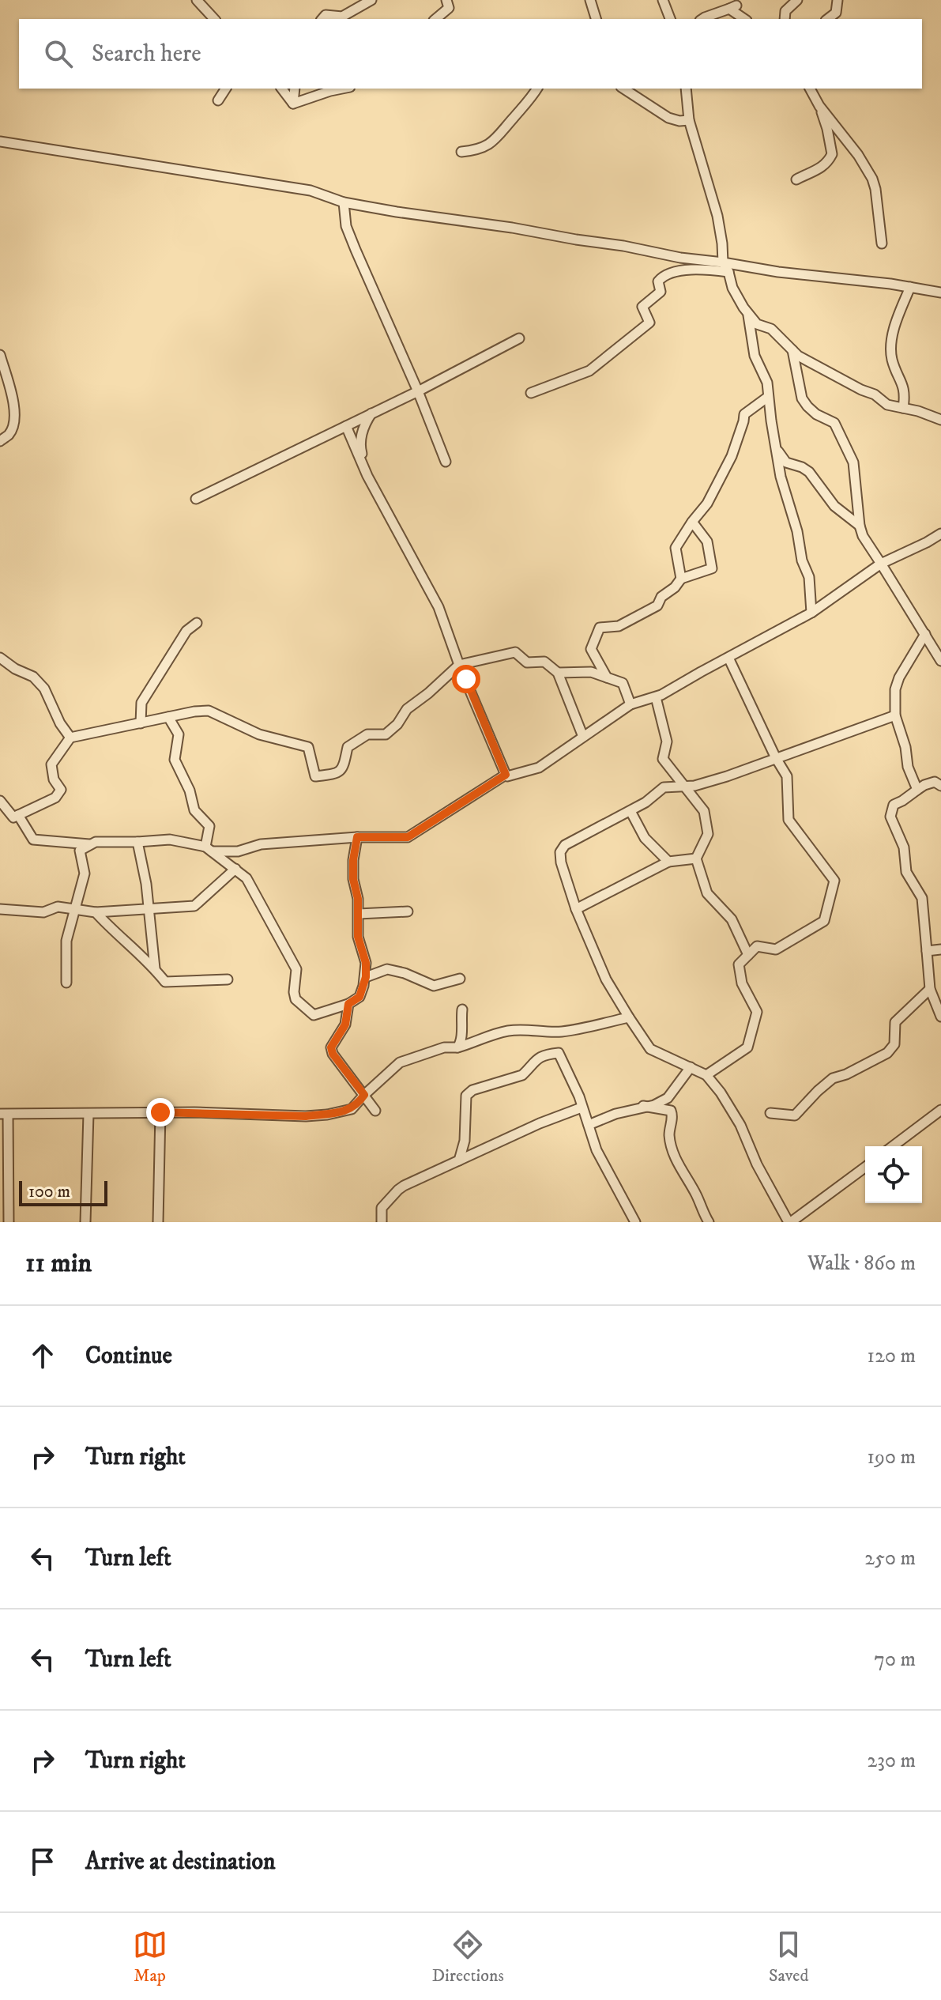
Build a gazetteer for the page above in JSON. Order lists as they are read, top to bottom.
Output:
{
  "scale_bar": "100 m",
  "page": {
    "search": "Search here",
    "scale": "100 m",
    "heading": ["11 min", "Walk · 860 m"],
    "list": [
      ["Continue", "120 m"],
      ["Turn right", "190 m"],
      ["Turn left", "250 m"],
      ["Turn left", "70 m"],
      ["Turn right", "230 m"],
      "Arrive at destination"
    ],
    "nav": ["Map", "Directions", "Saved"]
  }
}
